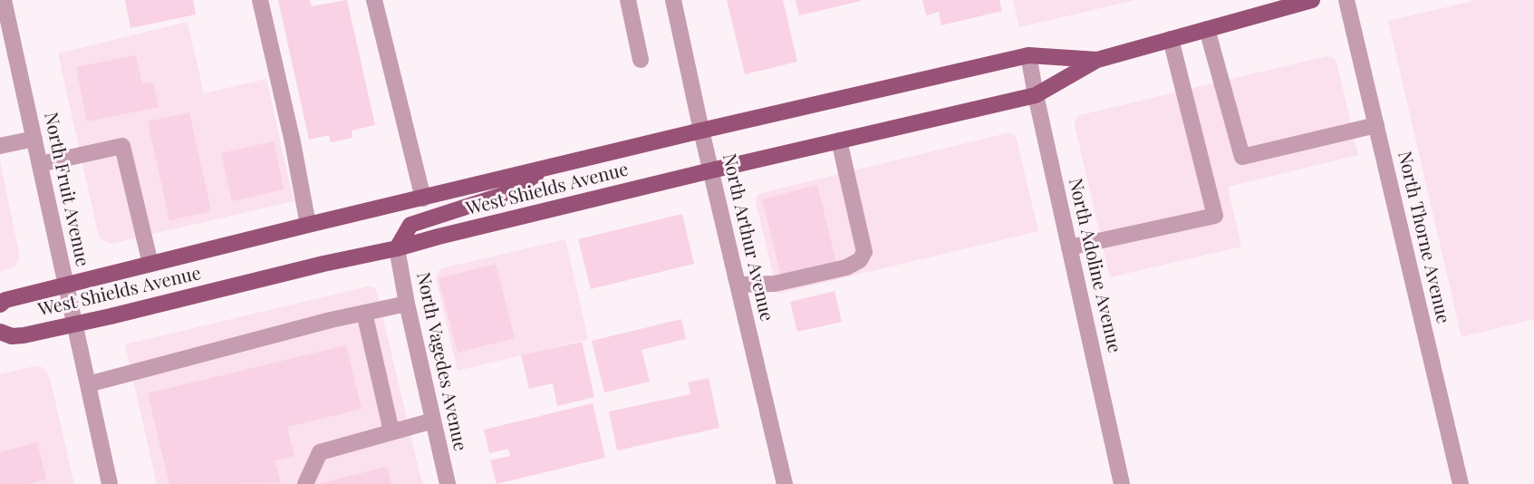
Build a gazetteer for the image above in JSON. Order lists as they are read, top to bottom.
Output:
{
  "streets": {
    "main road": ["West Shields Avenue"],
    "street": [
      "North Fruit Avenue",
      "North Arthur Avenue",
      "North Thorne Avenue",
      "North Adoline Avenue",
      "North Vagedes Avenue"
    ]
  },
  "crossings": [
    ["North Fruit Avenue", "West Shields Avenue"],
    ["West Shields Avenue", "North Arthur Avenue"],
    ["West Shields Avenue", "North Adoline Avenue"],
    ["West Shields Avenue", "North Vagedes Avenue"]
  ]
}
